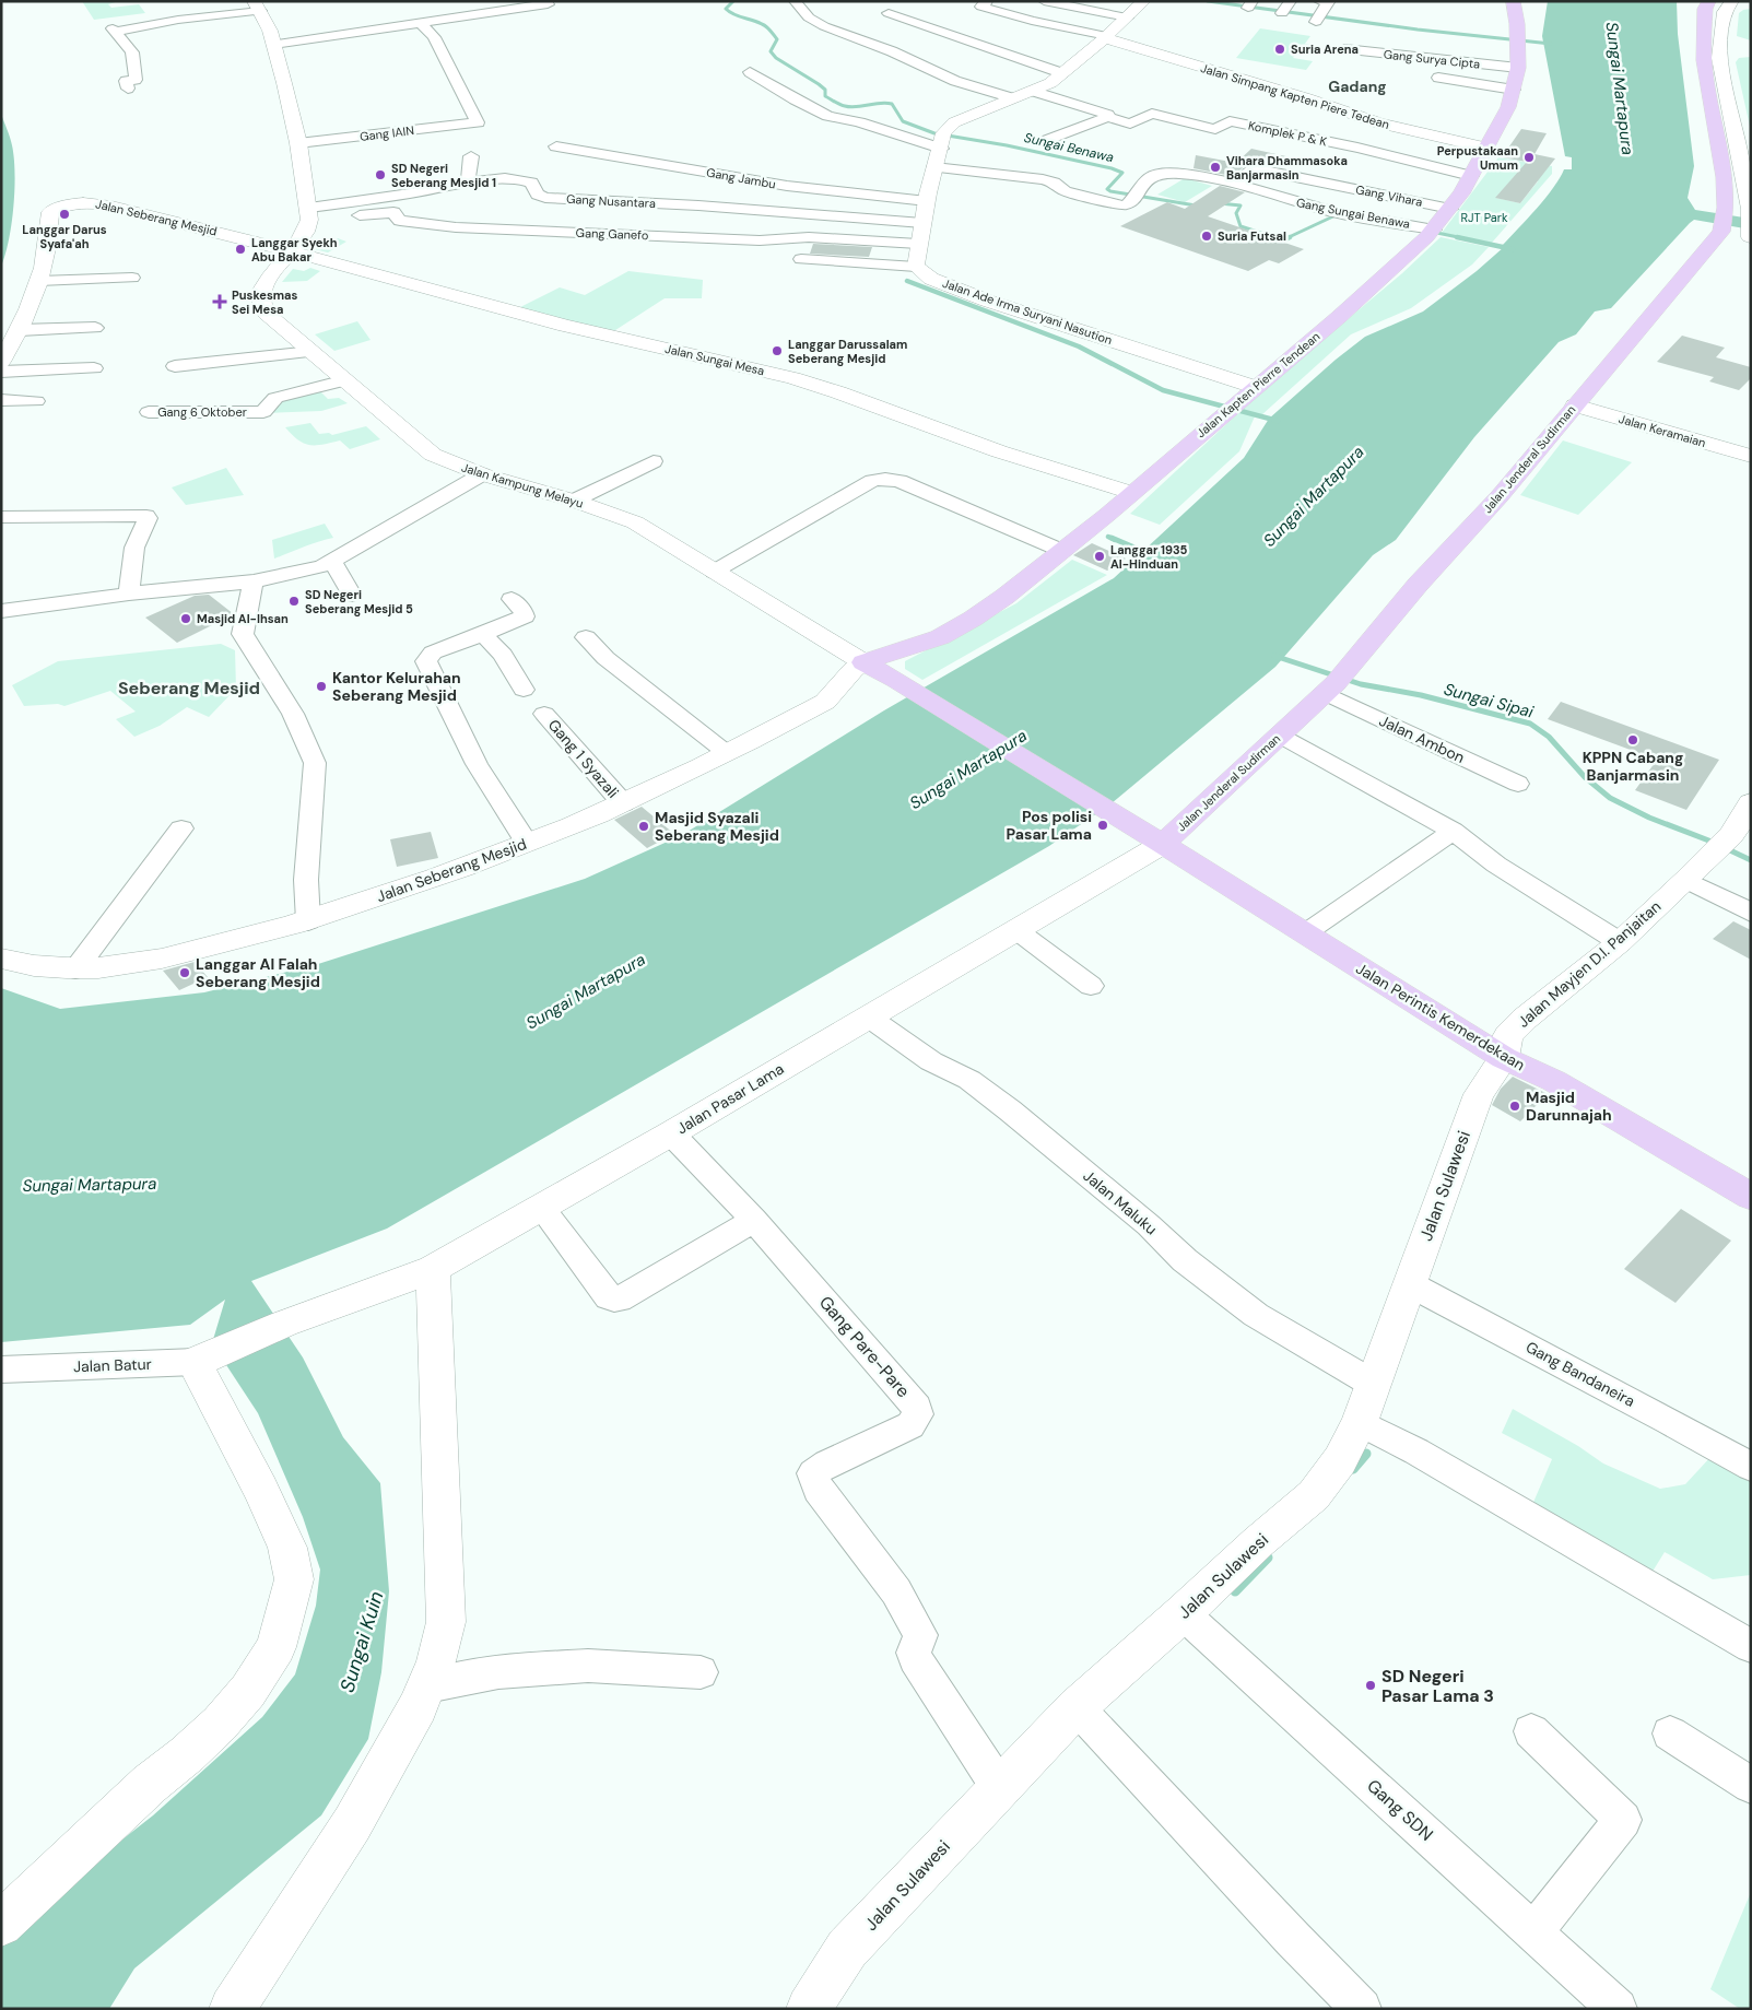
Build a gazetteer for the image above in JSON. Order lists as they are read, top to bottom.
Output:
{
  "streets": {
    "main road": [
      "Jalan Simpang Kapten Piere Tedean",
      "Jalan Seberang Mesjid",
      "Jalan Ade Irma Suryani Nasution",
      "Jalan Sungai Mesa",
      "Jalan Kapten Pierre Tendean",
      "Jalan Keramaian",
      "Jalan Jenderal Sudirman",
      "Jalan Kampung Melayu",
      "Jalan Mayjen D.I. Panjaitan",
      "Jalan Perintis Kemerdekaan",
      "Jalan Pasar Lama",
      "Jalan Sulawesi"
    ],
    "street": [
      "Gang Surya Cipta",
      "Gang IAIN",
      "Komplek P & K",
      "Gang Jambu",
      "Gang Vihara",
      "Gang Nusantara",
      "Gang Sungai Benawa",
      "Gang Ganefo",
      "Gang 6 Oktober",
      "Jalan Ambon",
      "Gang 1 Syazali",
      "Jalan Maluku",
      "Gang Pare-Pare",
      "Jalan Batur",
      "Gang Bandaneira",
      "Gang SDN"
    ]
  },
  "crossings": [
    ["Gang Surya Cipta", "Jalan Kapten Pierre Tendean"],
    ["Jalan Simpang Kapten Piere Tedean", "Jalan Kapten Pierre Tendean"],
    ["Komplek P & K", "Jalan Kapten Pierre Tendean"],
    ["Gang Vihara", "Gang Sungai Benawa"],
    ["Gang Vihara", "Jalan Kapten Pierre Tendean"],
    ["Gang Nusantara", "Gang Ganefo"],
    ["Gang Sungai Benawa", "Jalan Kapten Pierre Tendean"],
    ["Jalan Seberang Mesjid", "Jalan Sungai Mesa"],
    ["Jalan Seberang Mesjid", "Jalan Kapten Pierre Tendean"],
    ["Jalan Seberang Mesjid", "Jalan Kampung Melayu"],
    ["Jalan Seberang Mesjid", "Gang 1 Syazali"],
    ["Jalan Seberang Mesjid", "Jalan Perintis Kemerdekaan"],
    ["Jalan Ade Irma Suryani Nasution", "Jalan Kapten Pierre Tendean"],
    ["Jalan Sungai Mesa", "Jalan Kapten Pierre Tendean"],
    ["Jalan Sungai Mesa", "Jalan Kampung Melayu"],
    ["Jalan Kapten Pierre Tendean", "Jalan Kampung Melayu"],
    ["Jalan Kapten Pierre Tendean", "Jalan Perintis Kemerdekaan"],
    ["Gang 6 Oktober", "Jalan Kampung Melayu"],
    ["Jalan Keramaian", "Jalan Jenderal Sudirman"],
    ["Jalan Jenderal Sudirman", "Jalan Ambon"],
    ["Jalan Jenderal Sudirman", "Jalan Perintis Kemerdekaan"],
    ["Jalan Jenderal Sudirman", "Jalan Pasar Lama"],
    ["Jalan Kampung Melayu", "Jalan Perintis Kemerdekaan"],
    ["Jalan Mayjen D.I. Panjaitan", "Jalan Perintis Kemerdekaan"],
    ["Jalan Mayjen D.I. Panjaitan", "Jalan Sulawesi"],
    ["Jalan Perintis Kemerdekaan", "Jalan Pasar Lama"],
    ["Jalan Perintis Kemerdekaan", "Jalan Sulawesi"],
    ["Jalan Pasar Lama", "Jalan Maluku"],
    ["Jalan Pasar Lama", "Gang Pare-Pare"],
    ["Jalan Pasar Lama", "Jalan Batur"],
    ["Jalan Sulawesi", "Jalan Maluku"],
    ["Jalan Sulawesi", "Gang Pare-Pare"],
    ["Jalan Sulawesi", "Gang Bandaneira"],
    ["Jalan Sulawesi", "Gang SDN"]
  ],
  "districts": ["Gadang", "Seberang Mesjid"],
  "water": [
    "Sungai Martapura",
    "Sungai Benawa",
    "Sungai Sipai",
    "Sungai Kuin"
  ],
  "parks": ["RJT Park"],
  "places": {
    "other": [
      "Suria Arena",
      "Perpustakaan Umum",
      "Vihara Dhammasoka Banjarmasin",
      "SD Negeri Seberang Mesjid 1",
      "Langgar Darus Syafa'ah",
      "Suria Futsal",
      "Langgar Syekh Abu Bakar",
      "Langgar Darussalam Seberang Mesjid",
      "Langgar 1935 Al-Hinduan",
      "SD Negeri Seberang Mesjid 5",
      "Masjid Al-Ihsan",
      "Kantor Kelurahan Seberang Mesjid",
      "KPPN Cabang Banjarmasin",
      "Pos polisi Pasar Lama",
      "Masjid Syazali Seberang Mesjid",
      "Langgar Al Falah Seberang Mesjid",
      "Masjid Darunnajah",
      "SD Negeri Pasar Lama 3"
    ],
    "health": ["Puskesmas Sei Mesa"]
  }
}
